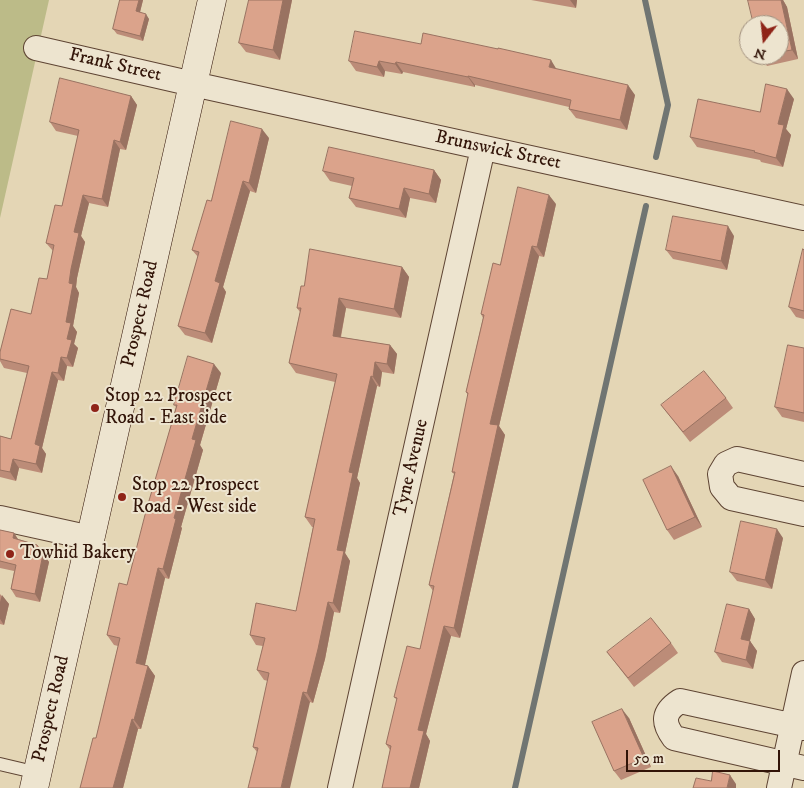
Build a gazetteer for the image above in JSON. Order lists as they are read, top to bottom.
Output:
{
  "streets": {
    "main road": ["Prospect Road"],
    "street": ["Frank Street", "Brunswick Street", "Tyne Avenue"]
  },
  "crossings": [
    ["Frank Street", "Brunswick Street"],
    ["Frank Street", "Prospect Road"],
    ["Brunswick Street", "Prospect Road"],
    ["Brunswick Street", "Tyne Avenue"]
  ],
  "places": ["Stop 22 Prospect Road - East side", "Stop 22 Prospect Road - West side", "Towhid Bakery"],
  "scale_bar": "50 m",
  "north": "bottom"
}
